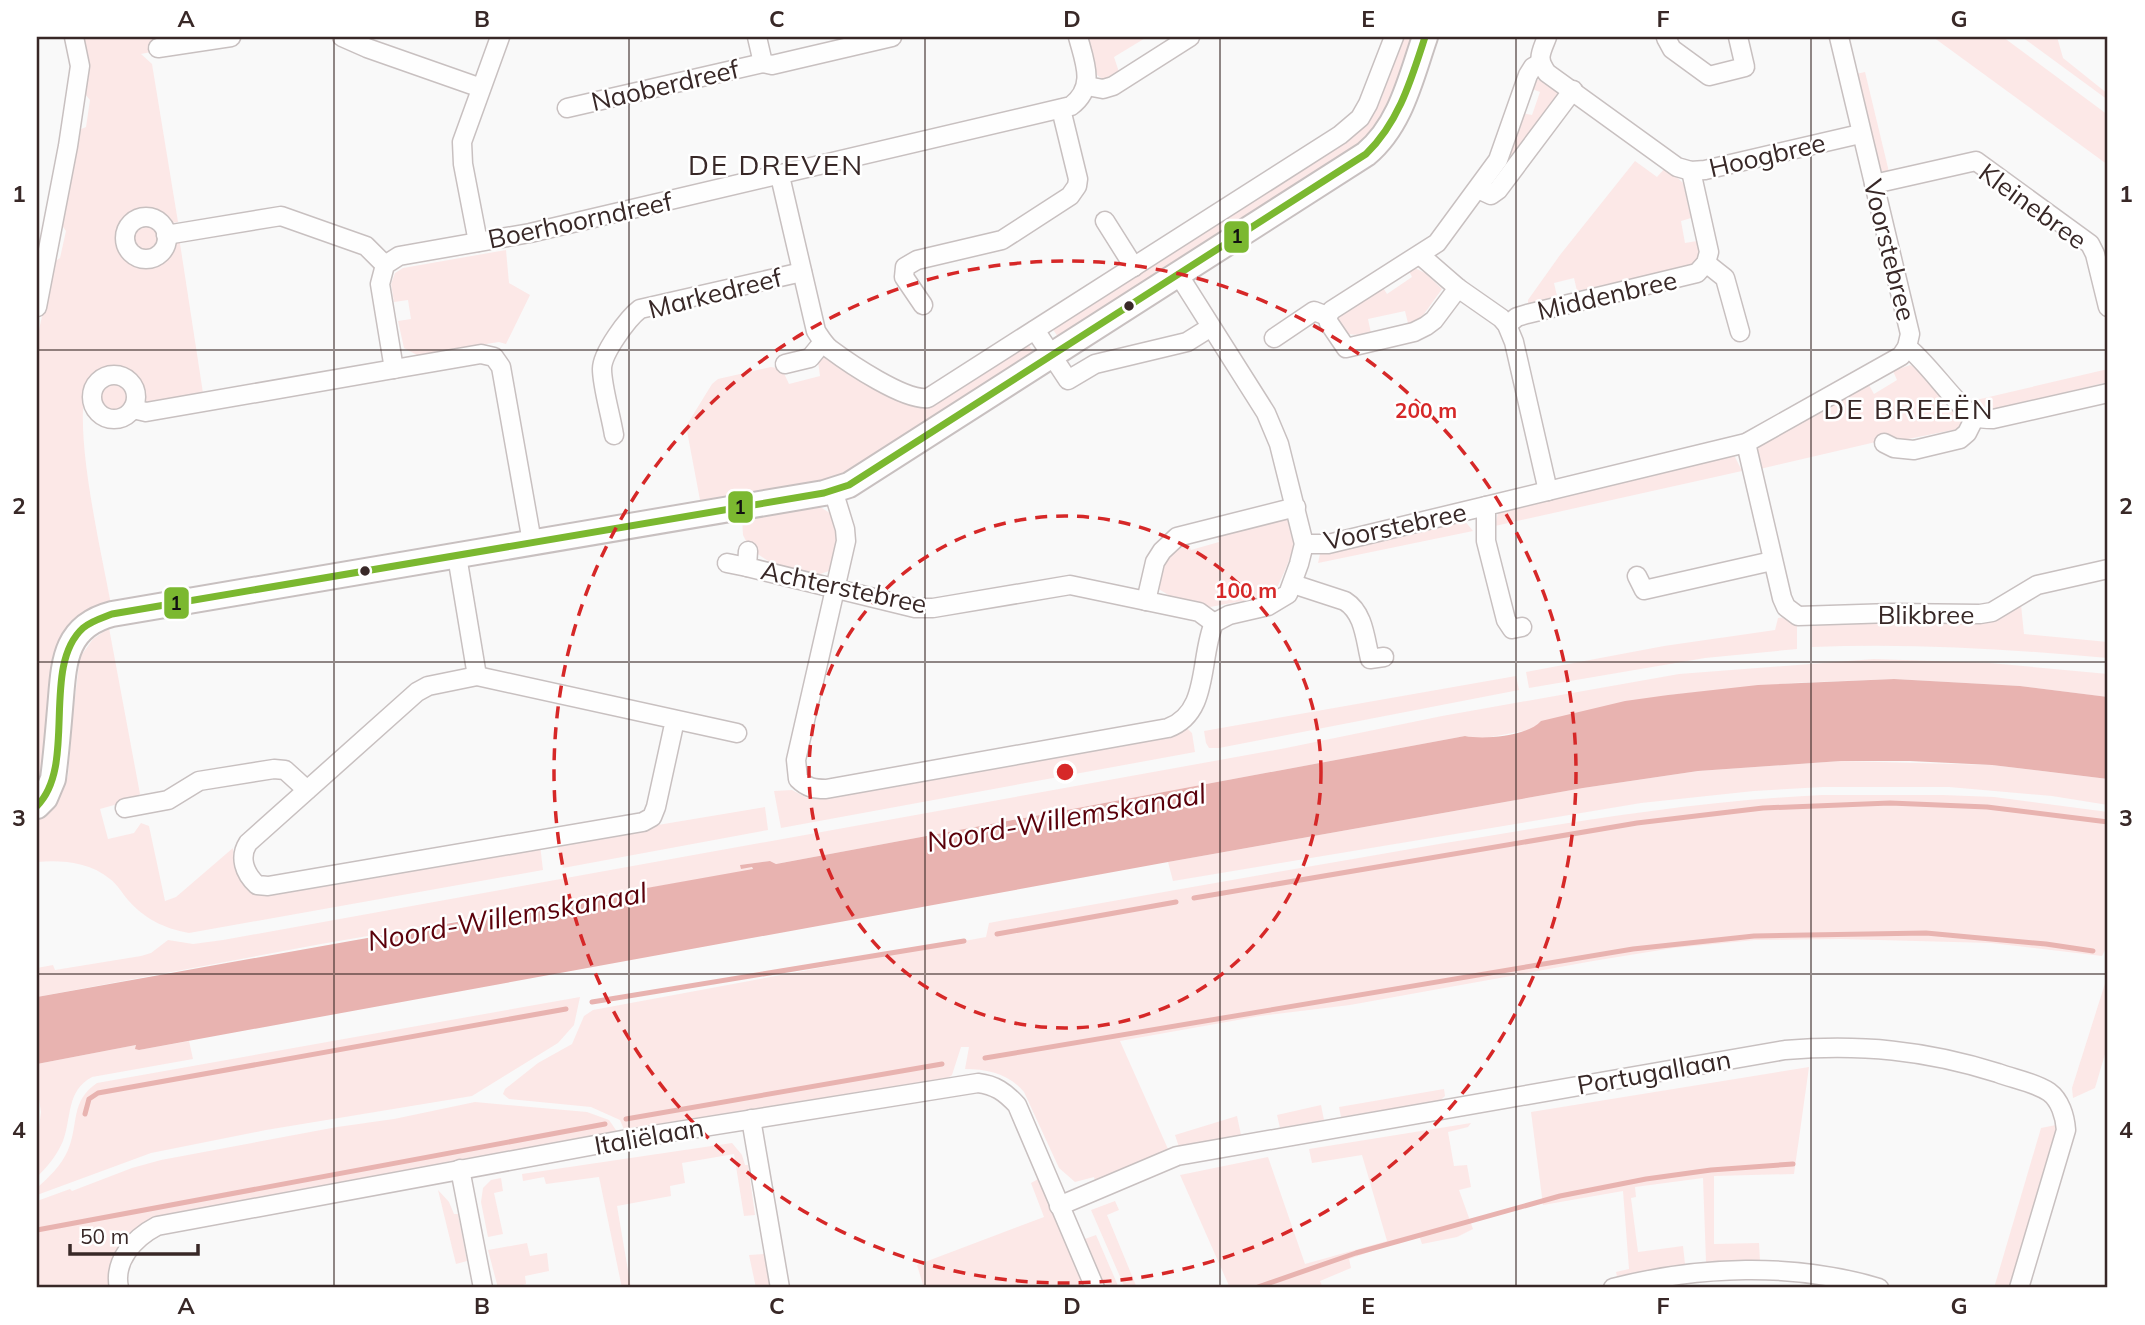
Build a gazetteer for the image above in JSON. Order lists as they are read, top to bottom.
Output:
{
  "streets": {
    "street": [
      "Naoberdreef",
      "Hoogbree",
      "Kleinebree",
      "Boerhoorndreef",
      "Voorstebree",
      "Markedreef",
      "Middenbree",
      "Achterstebree",
      "Blikbree",
      "Portugallaan",
      "Italiëlaan"
    ]
  },
  "crossings": [
    ["Hoogbree", "Voorstebree"],
    ["Hoogbree", "Middenbree"],
    ["Kleinebree", "Voorstebree"],
    ["Boerhoorndreef", "Markedreef"],
    ["Voorstebree", "Middenbree"],
    ["Voorstebree", "Blikbree"],
    ["Portugallaan", "Italiëlaan"]
  ],
  "districts": ["DE DREVEN", "DE BREEËN"],
  "water": ["Noord-Willemskanaal"],
  "lines": ["transit line 1"],
  "scale_bar": "50 m",
  "grid": {
    "columns": [
      "A",
      "B",
      "C",
      "D",
      "E",
      "F",
      "G"
    ],
    "rows": [
      "1",
      "2",
      "3",
      "4"
    ]
  },
  "rings": ["200 m", "100 m"]
}
